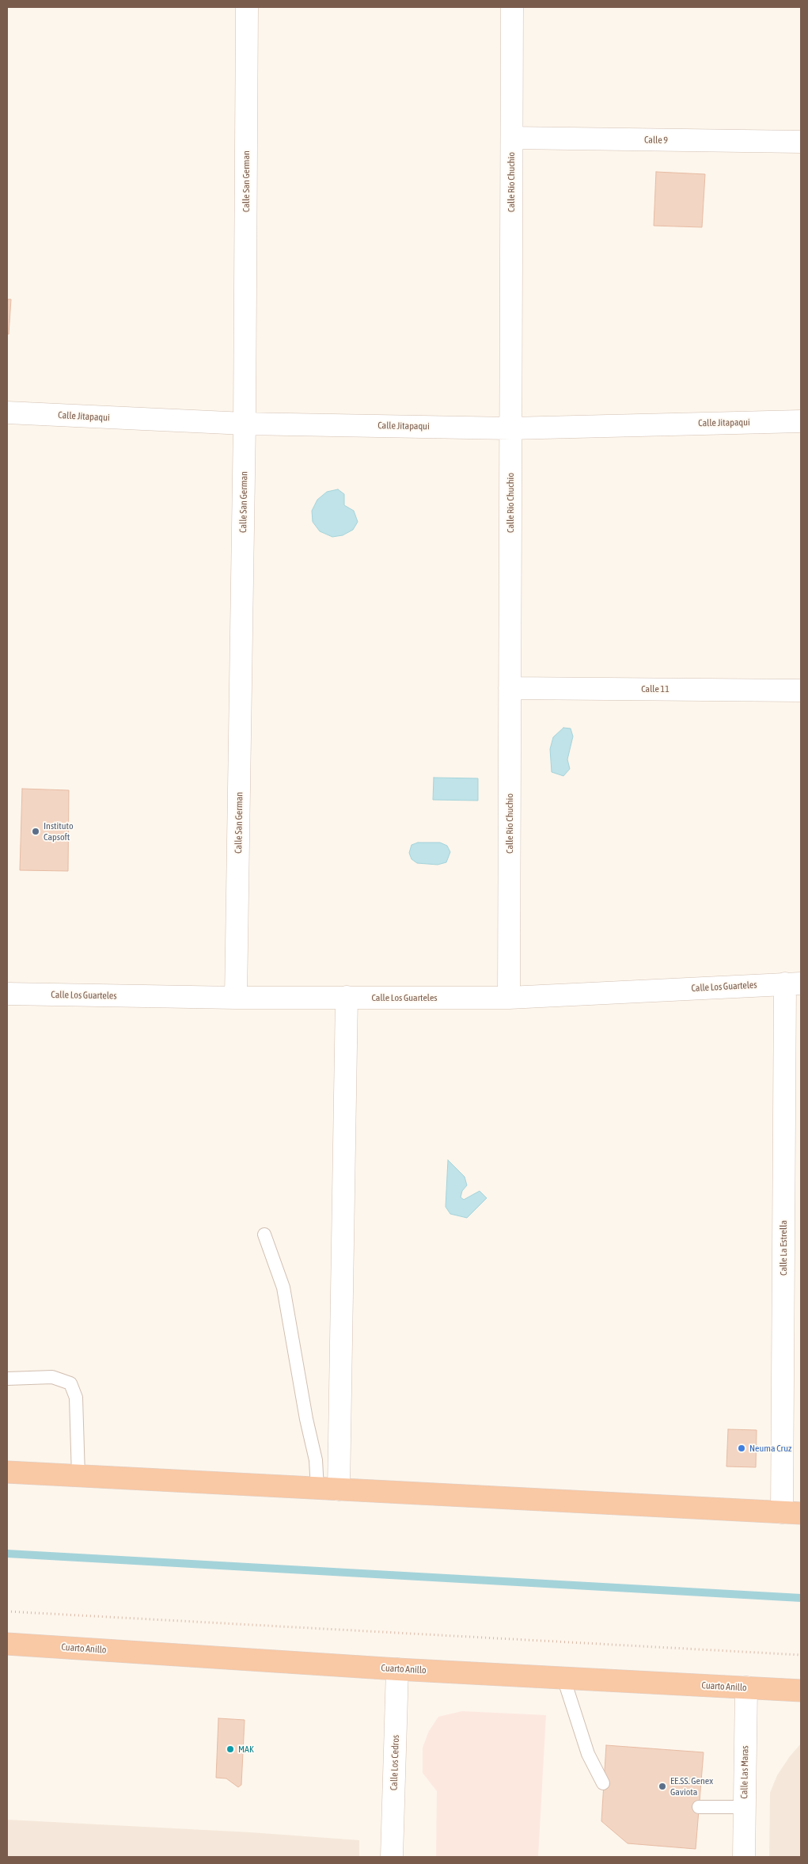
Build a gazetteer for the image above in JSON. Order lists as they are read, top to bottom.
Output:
{
  "streets": {
    "highway": ["Cuarto Anillo"],
    "street": [
      "Calle 9",
      "Calle San German",
      "Calle Río Chuchio",
      "Calle Jitapaqui",
      "Calle 11",
      "Calle Los Guarteles",
      "Calle La Estrella",
      "Calle Los Cedros",
      "Calle Las Maras"
    ]
  },
  "crossings": [
    ["Calle 9", "Calle Río Chuchio"],
    ["Calle San German", "Calle Jitapaqui"],
    ["Calle San German", "Calle Los Guarteles"],
    ["Calle Río Chuchio", "Calle Jitapaqui"],
    ["Calle Río Chuchio", "Calle 11"],
    ["Calle Río Chuchio", "Calle Los Guarteles"],
    ["Calle Los Guarteles", "Calle La Estrella"],
    ["Cuarto Anillo", "Calle Los Cedros"],
    ["Cuarto Anillo", "Calle Las Maras"]
  ],
  "places": [
    "Instituto Capsoft",
    "Neuma Cruz",
    "MAK",
    "EE.SS. Genex Gaviota"
  ]
}
